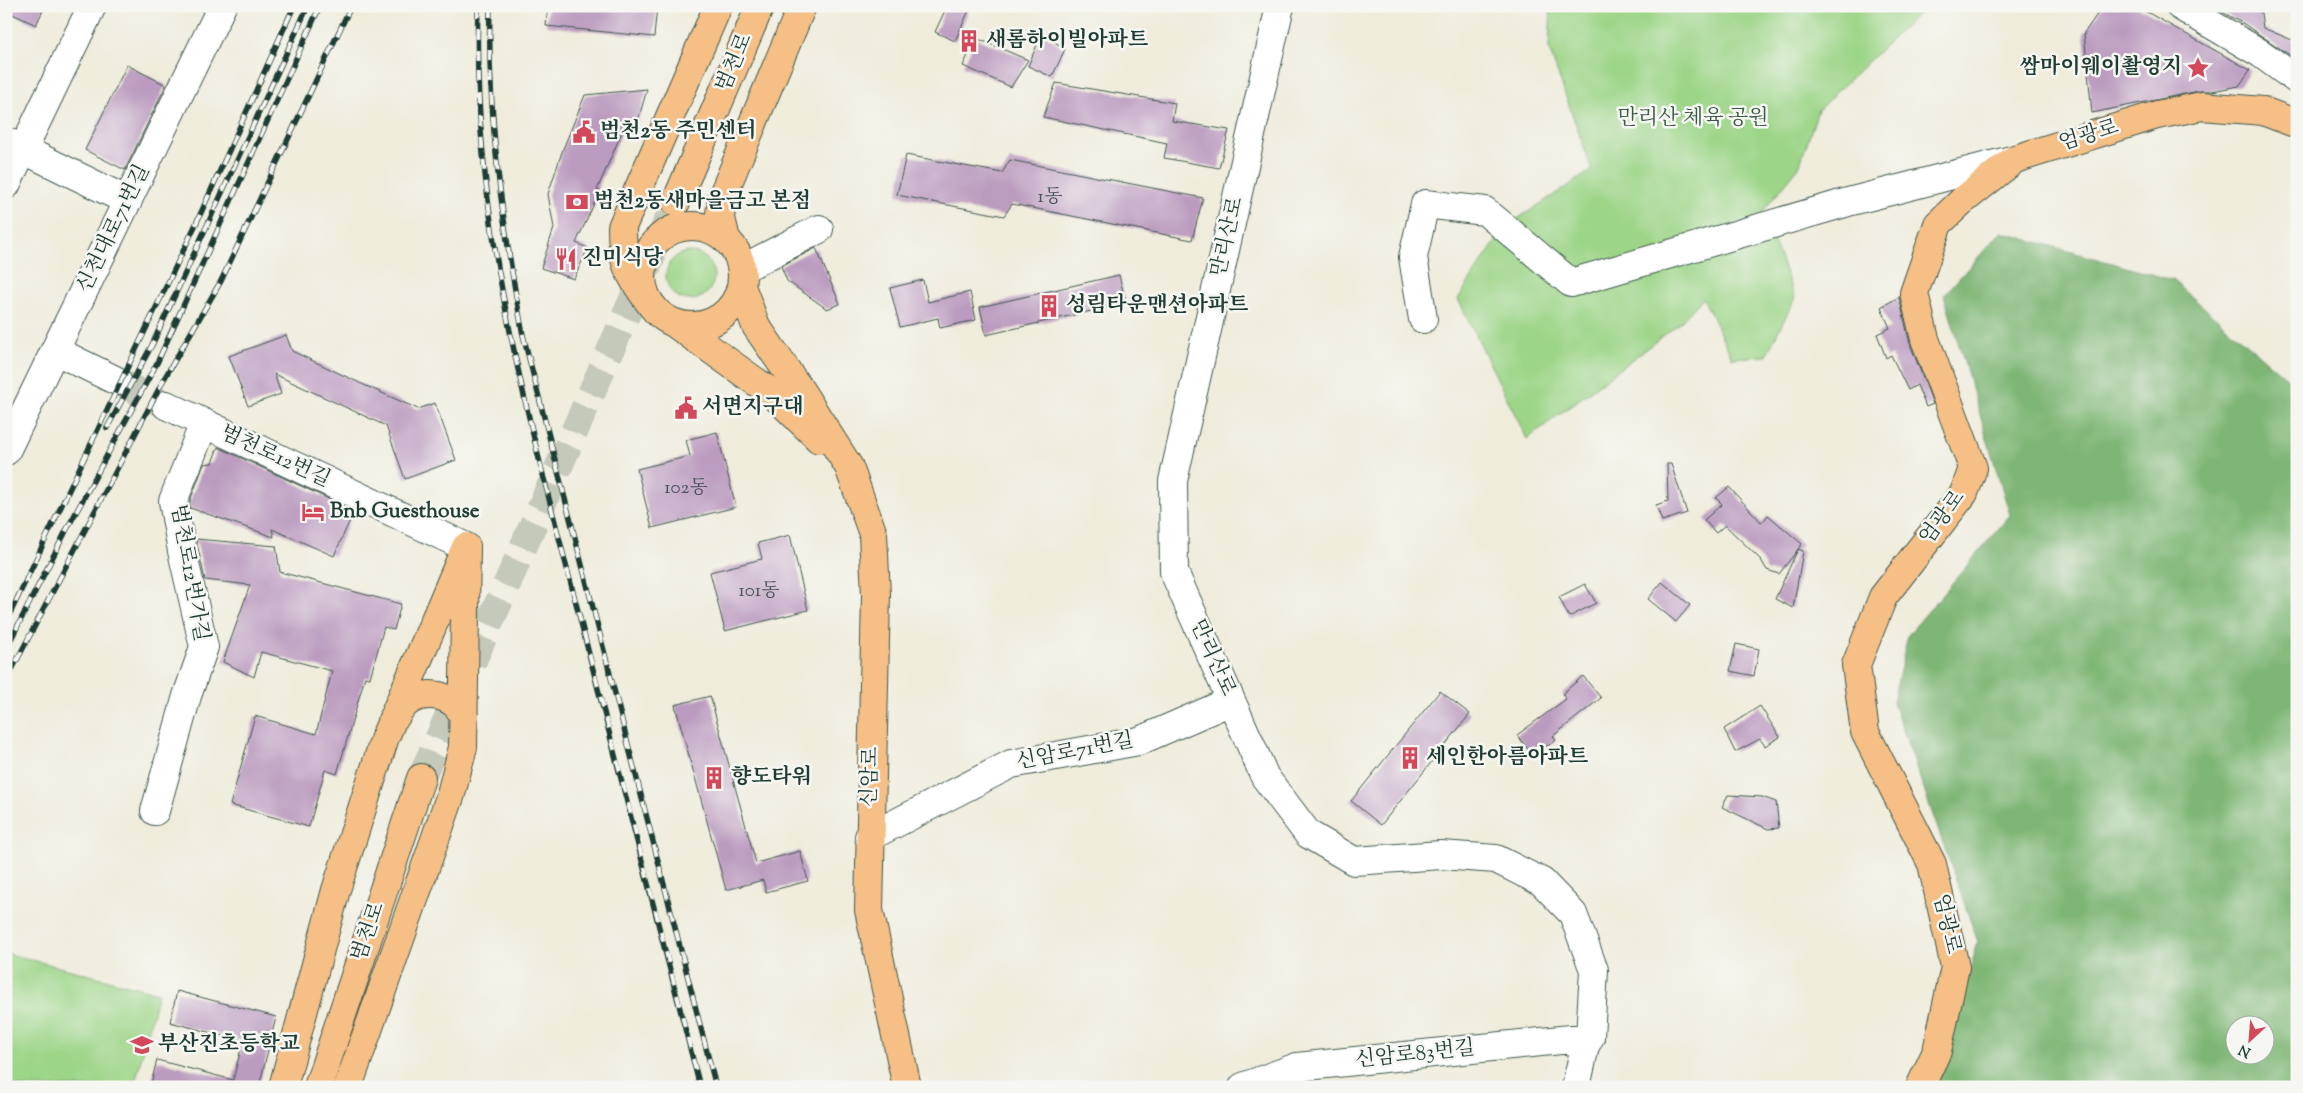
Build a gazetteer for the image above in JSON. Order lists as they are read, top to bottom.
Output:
{
  "streets": {
    "main road": ["범천로", "엄광로", "신암로"],
    "street": [
      "신천대로71번길",
      "만리산로",
      "범천로12번길",
      "범천로12번가길",
      "신암로71번길",
      "신암로83번길"
    ]
  },
  "crossings": [
    ["만리산로", "신암로71번길"],
    ["만리산로", "신암로83번길"],
    ["범천로12번길", "범천로12번가길"],
    ["신암로71번길", "신암로"]
  ],
  "parks": ["만리산 체육 공원"],
  "places": {
    "building": [
      "새롬하이빌아파트",
      "성림타운맨션아파트",
      "세인한아름아파트",
      "향도타워"
    ],
    "place": ["쌈마이웨이촬영지"],
    "public building": ["범천2동 주민센터", "서면지구대"],
    "bank": ["범천2동새마을금고 본점"],
    "restaurant": ["진미식당"],
    "hotel": ["Bnb Guesthouse"],
    "school or university": ["부산진초등학교"]
  },
  "house_numbers": ["1동", "102동", "101동"],
  "north": "bottom left"
}
